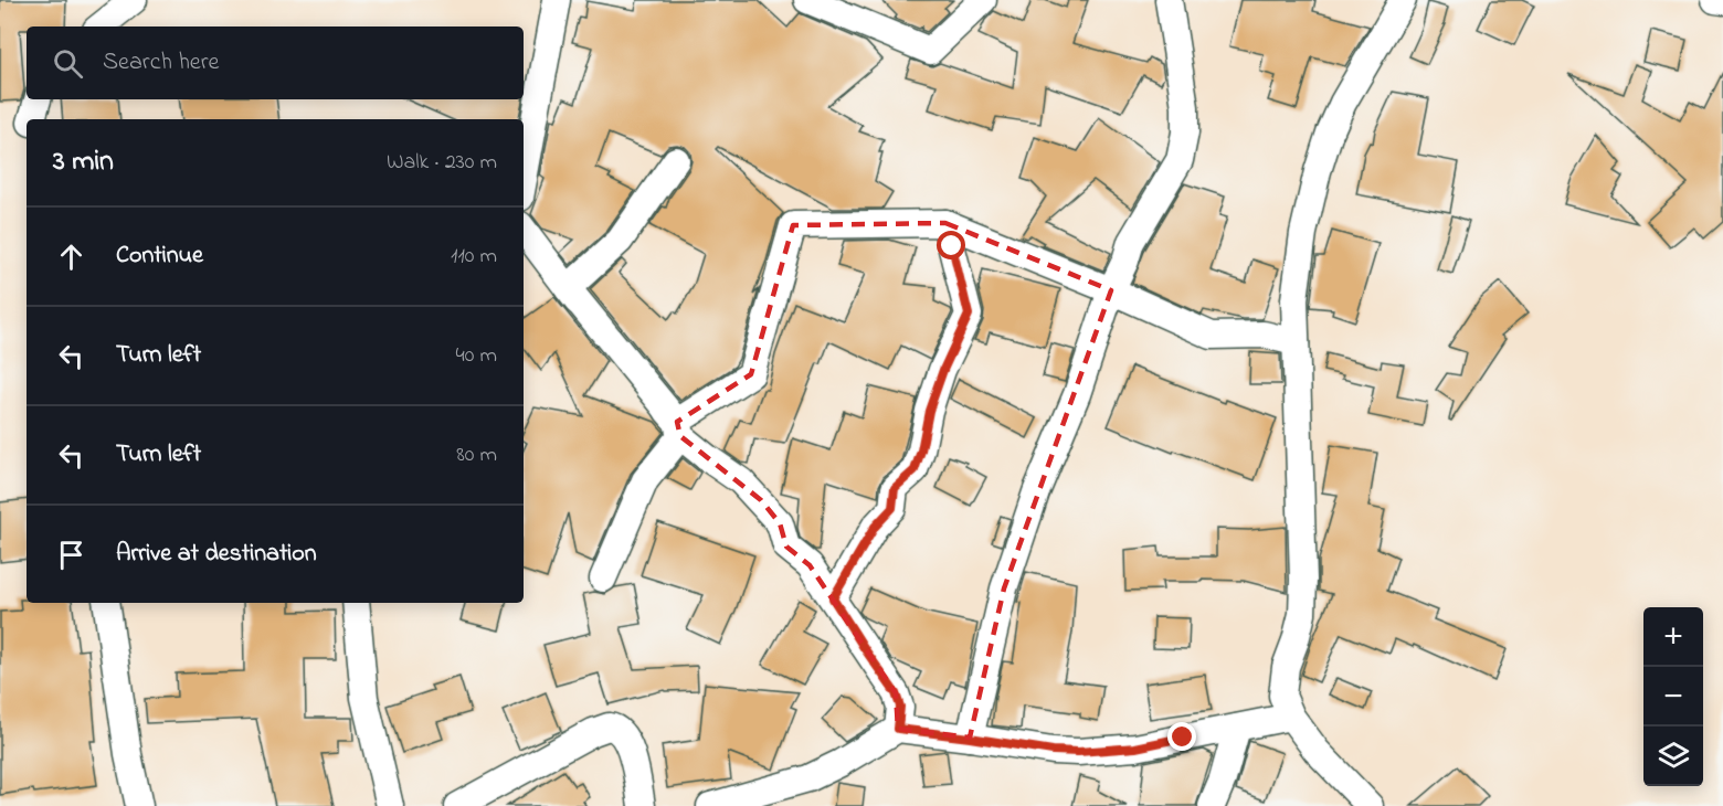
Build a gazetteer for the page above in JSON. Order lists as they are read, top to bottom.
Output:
{
  "page": {
    "search": "Search here",
    "heading": ["3 min", "Walk · 230 m"],
    "list": [
      ["Continue", "110 m"],
      ["Turn left", "40 m"],
      ["Turn left", "80 m"],
      "Arrive at destination"
    ],
    "map_buttons": ["+", "−"]
  }
}
